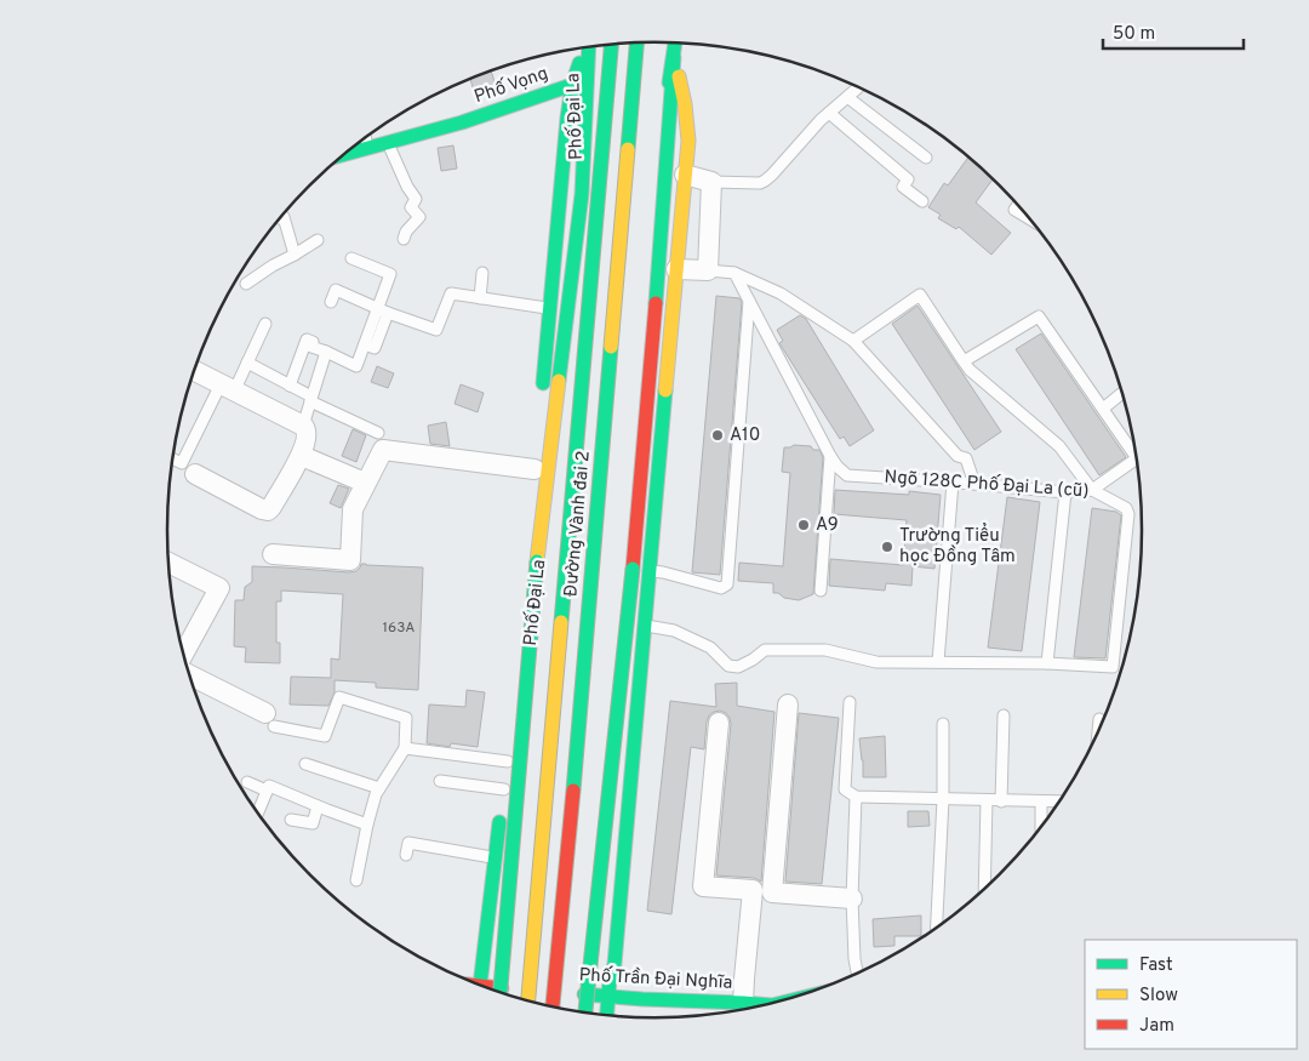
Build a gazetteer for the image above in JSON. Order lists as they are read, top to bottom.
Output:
{
  "streets": {
    "main road": [
      "Phố Vọng",
      "Phố Đại La",
      "Đường Vành đai 2",
      "Phố Trần Đại Nghĩa"
    ],
    "lane": ["Ngõ 128C Phố Đại La (cũ)"]
  },
  "crossings": [
    ["Phố Vọng", "Phố Đại La"],
    ["Phố Đại La", "Phố Trần Đại Nghĩa"]
  ],
  "places": ["A10", "A9", "Trường Tiểu học Đồng Tâm"],
  "house_numbers": ["163A"],
  "legend": ["Fast", "Slow", "Jam"],
  "scale_bar": "50 m"
}
